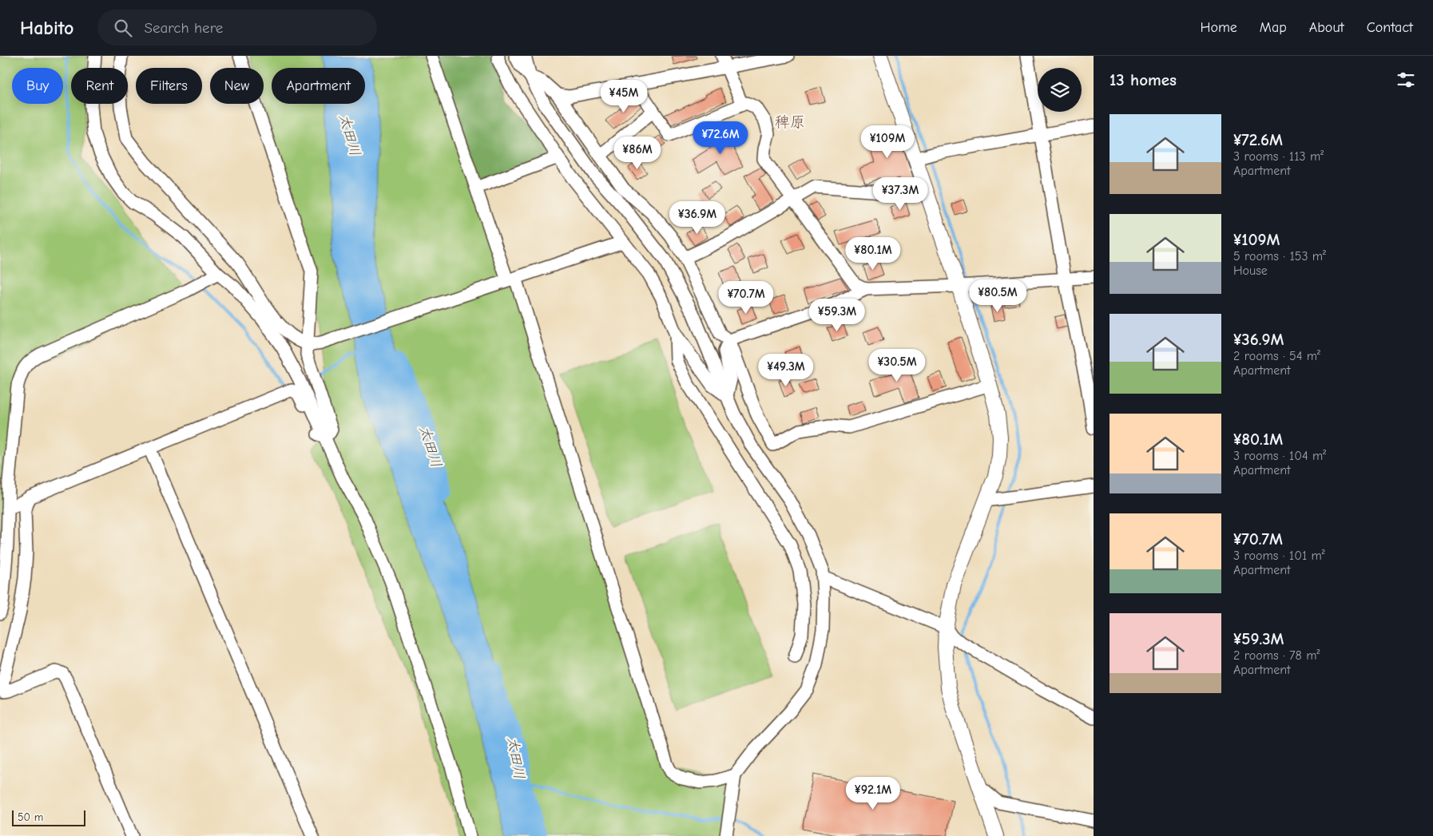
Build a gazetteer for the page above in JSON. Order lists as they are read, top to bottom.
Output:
{
  "districts": ["稗原"],
  "water": ["太田川"],
  "scale_bar": "50 m",
  "page": {
    "header": "Habito",
    "search": "Search here",
    "nav": [
      "Home",
      "Map",
      "About",
      "Contact"
    ],
    "heading": "13 homes",
    "chip": [
      "Buy",
      "Rent",
      "Filters",
      "New",
      "Apartment"
    ],
    "price": [
      "¥45M",
      "¥72.6M",
      "¥109M",
      "¥86M",
      "¥37.3M",
      "¥36.9M",
      "¥80.1M",
      "¥80.5M",
      "¥70.7M",
      "¥59.3M",
      "¥30.5M",
      "¥49.3M",
      "¥92.1M"
    ],
    "list": [
      {
        "name": "¥72.6M",
        "note": "3 rooms · 113 m² · Apartment"
      },
      {
        "name": "¥109M",
        "note": "5 rooms · 153 m² · House"
      },
      {
        "name": "¥36.9M",
        "note": "2 rooms · 54 m² · Apartment"
      },
      {
        "name": "¥80.1M",
        "note": "3 rooms · 104 m² · Apartment"
      },
      {
        "name": "¥70.7M",
        "note": "3 rooms · 101 m² · Apartment"
      },
      {
        "name": "¥59.3M",
        "note": "2 rooms · 78 m² · Apartment"
      }
    ],
    "scale": "50 m"
  }
}
